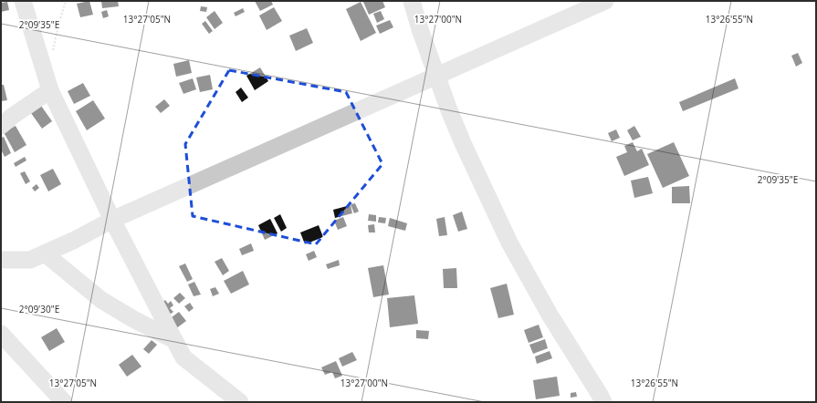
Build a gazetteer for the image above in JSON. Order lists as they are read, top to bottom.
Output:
{
  "coordinates": [
    "13°27'05\"N",
    "13°27'00\"N",
    "13°26'55\"N",
    "2°09'35\"E",
    "2°09'30\"E"
  ]
}
